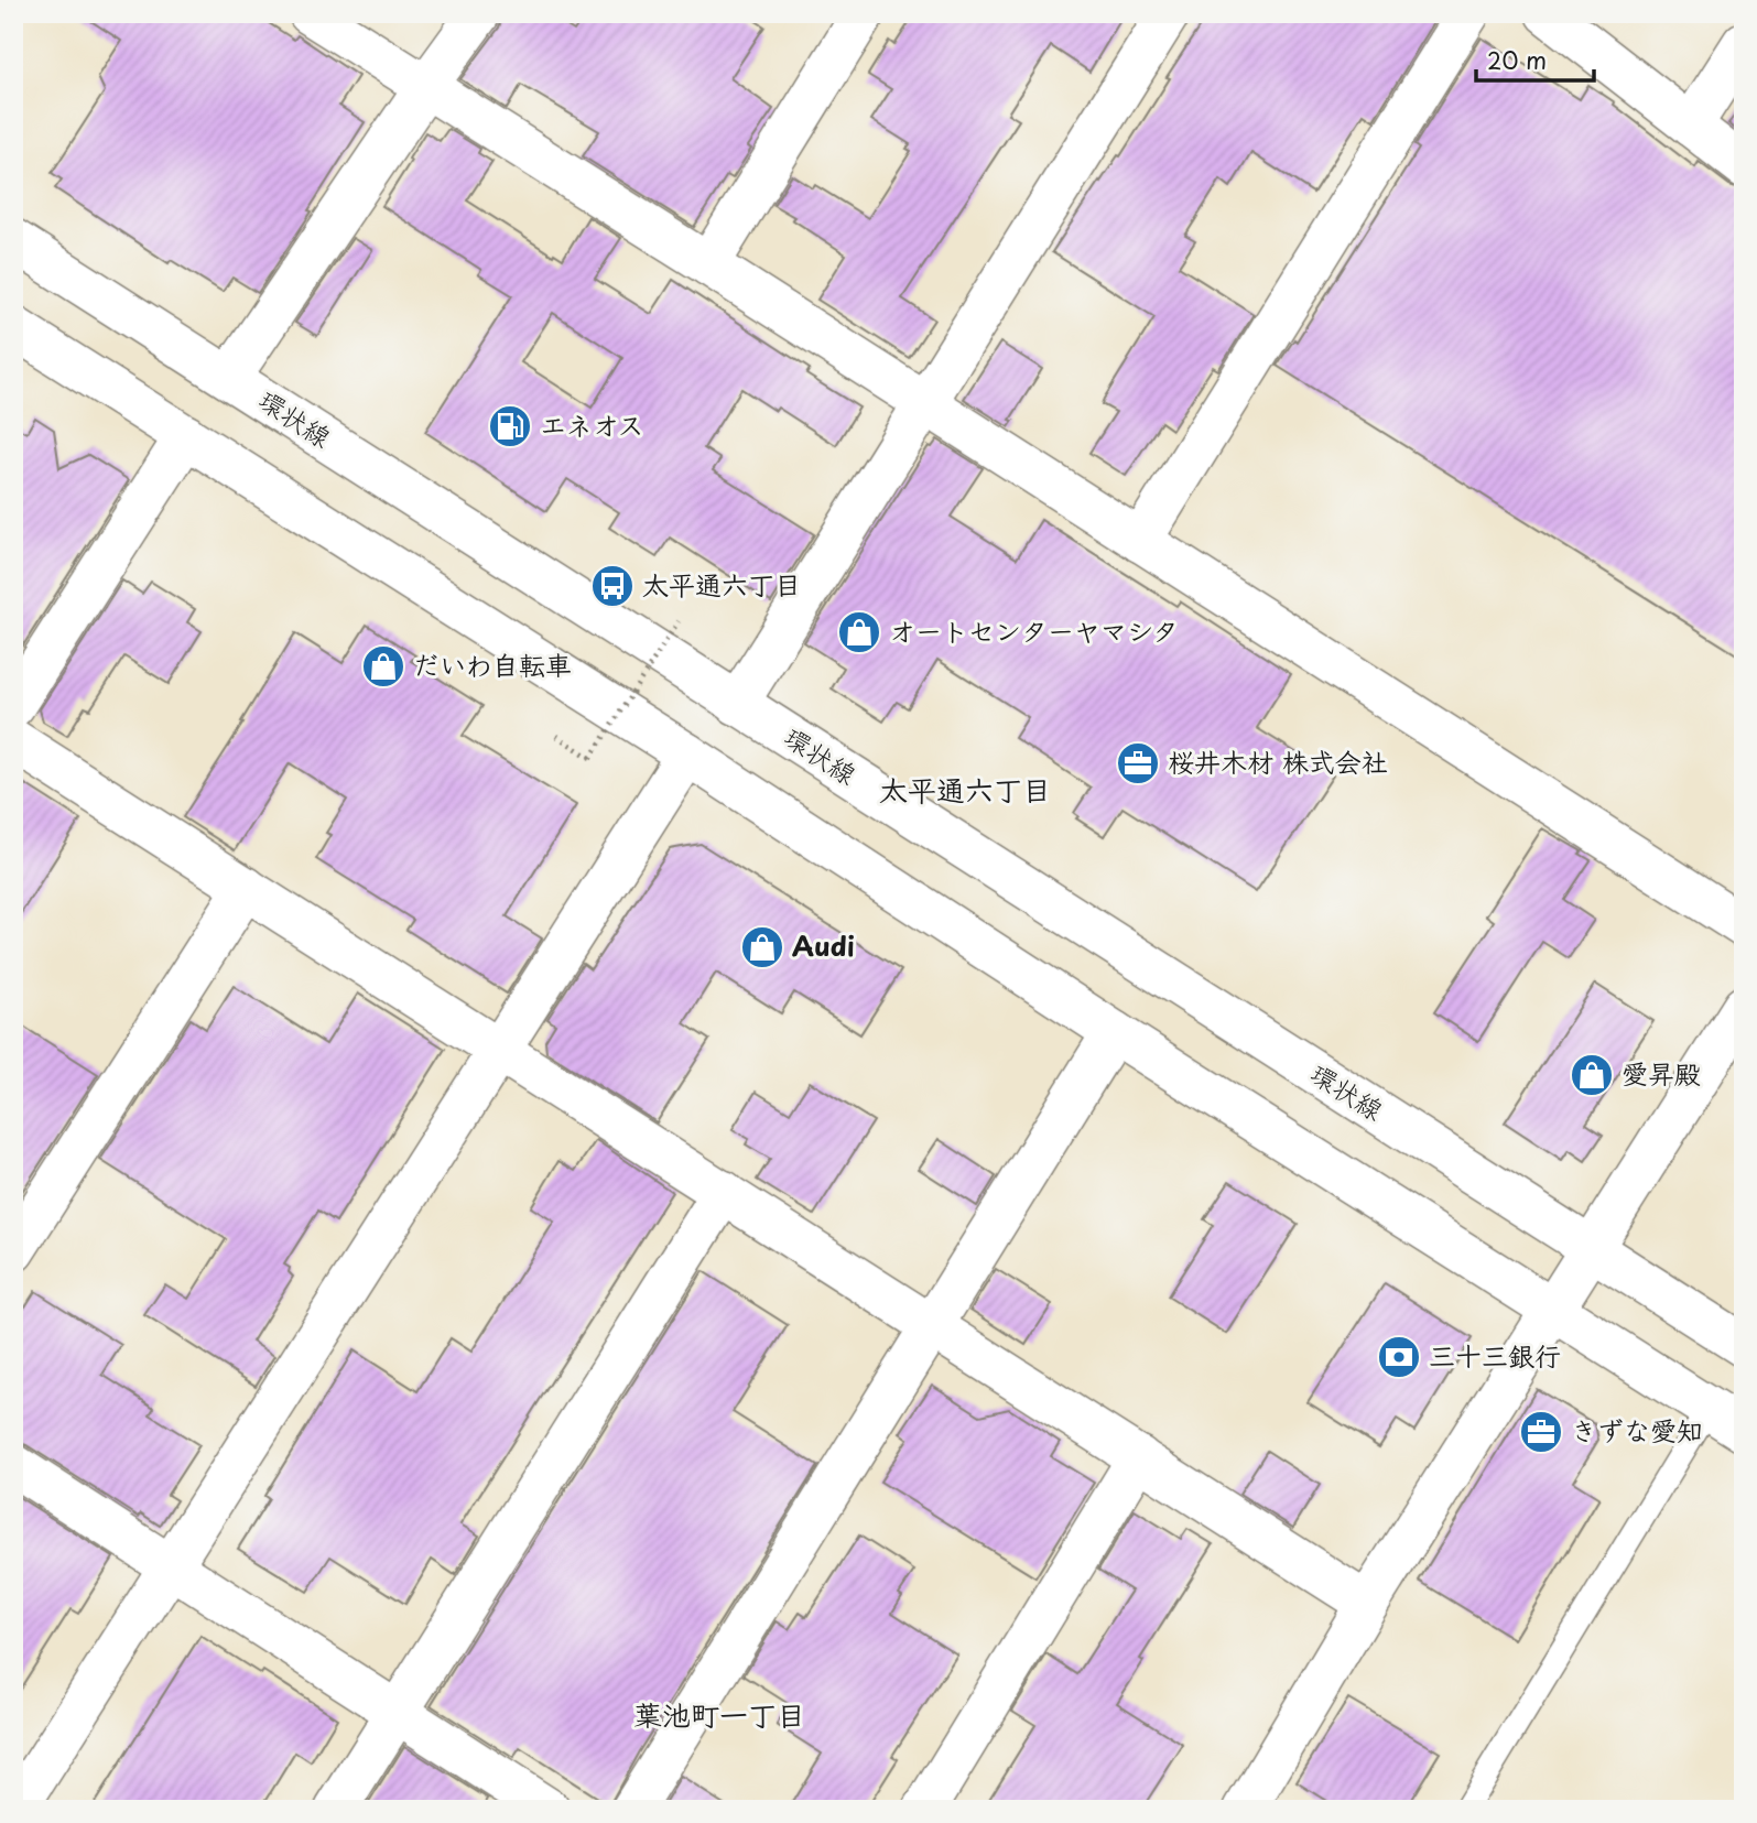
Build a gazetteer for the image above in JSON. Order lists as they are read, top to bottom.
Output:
{
  "streets": {
    "street": ["環状線"]
  },
  "districts": ["太平通六丁目", "葉池町一丁目"],
  "places": {
    "fuel station": ["エネオス"],
    "bus stop": ["太平通六丁目"],
    "shop": [
      "オートセンターヤマシタ",
      "だいわ自転車",
      "Audi",
      "愛昇殿"
    ],
    "office": ["桜井木材 株式会社", "きずな愛知"],
    "bank": ["三十三銀行"]
  },
  "scale_bar": "20 m"
}
